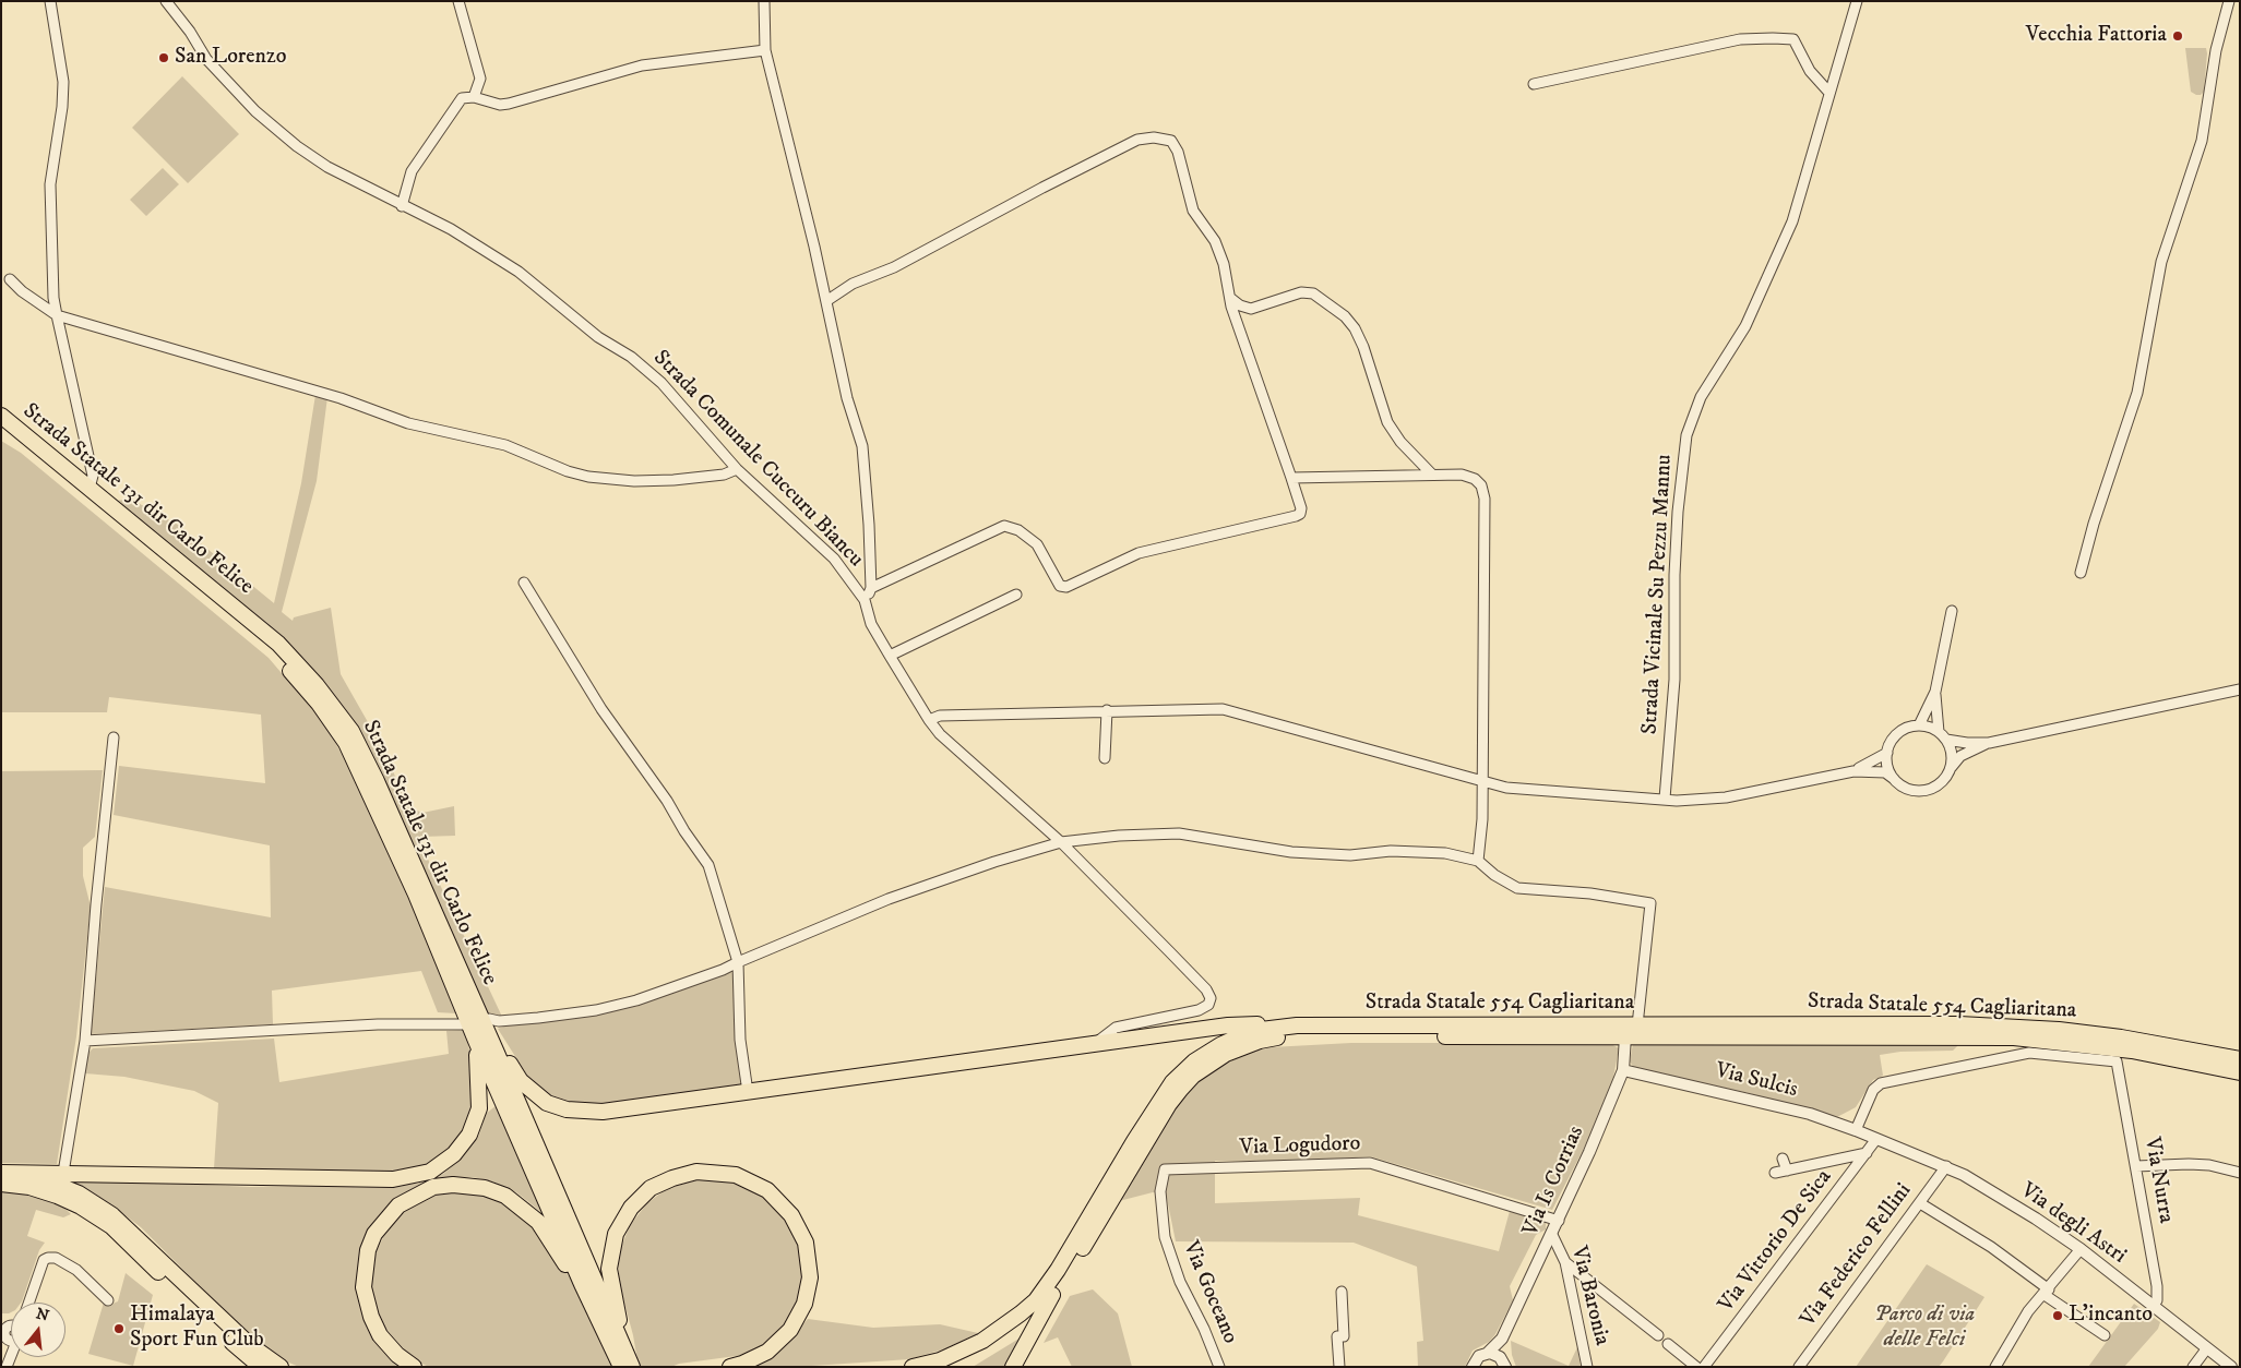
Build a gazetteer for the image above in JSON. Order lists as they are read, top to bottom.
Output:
{
  "streets": {
    "highway": ["Strada Statale 131 dir Carlo Felice", "Strada Statale 554 Cagliaritana"],
    "street": [
      "Strada Comunale Cuccuru Biancu",
      "Strada Vicinale Su Pezzu Mannu",
      "Via Sulcis",
      "Via Logudoro",
      "Via Nurra",
      "Via Is Corrias",
      "Via degli Astri",
      "Via Vittorio De Sica",
      "Via Federico Fellini",
      "Via Goceano",
      "Via Baronia"
    ]
  },
  "crossings": [
    ["Strada Statale 554 Cagliaritana", "Via Is Corrias"],
    ["Via Sulcis", "Via Nurra"],
    ["Via Sulcis", "Via Is Corrias"],
    ["Via Sulcis", "Via degli Astri"],
    ["Via Sulcis", "Via Vittorio De Sica"],
    ["Via Logudoro", "Via Is Corrias"],
    ["Via Logudoro", "Via Goceano"],
    ["Via Nurra", "Via degli Astri"],
    ["Via Is Corrias", "Via Baronia"],
    ["Via degli Astri", "Via Vittorio De Sica"],
    ["Via degli Astri", "Via Federico Fellini"]
  ],
  "parks": ["Parco di via delle Felci"],
  "places": [
    "Vecchia Fattoria",
    "San Lorenzo",
    "L'incanto",
    "Himalaya Sport Fun Club"
  ],
  "north": "top"
}
